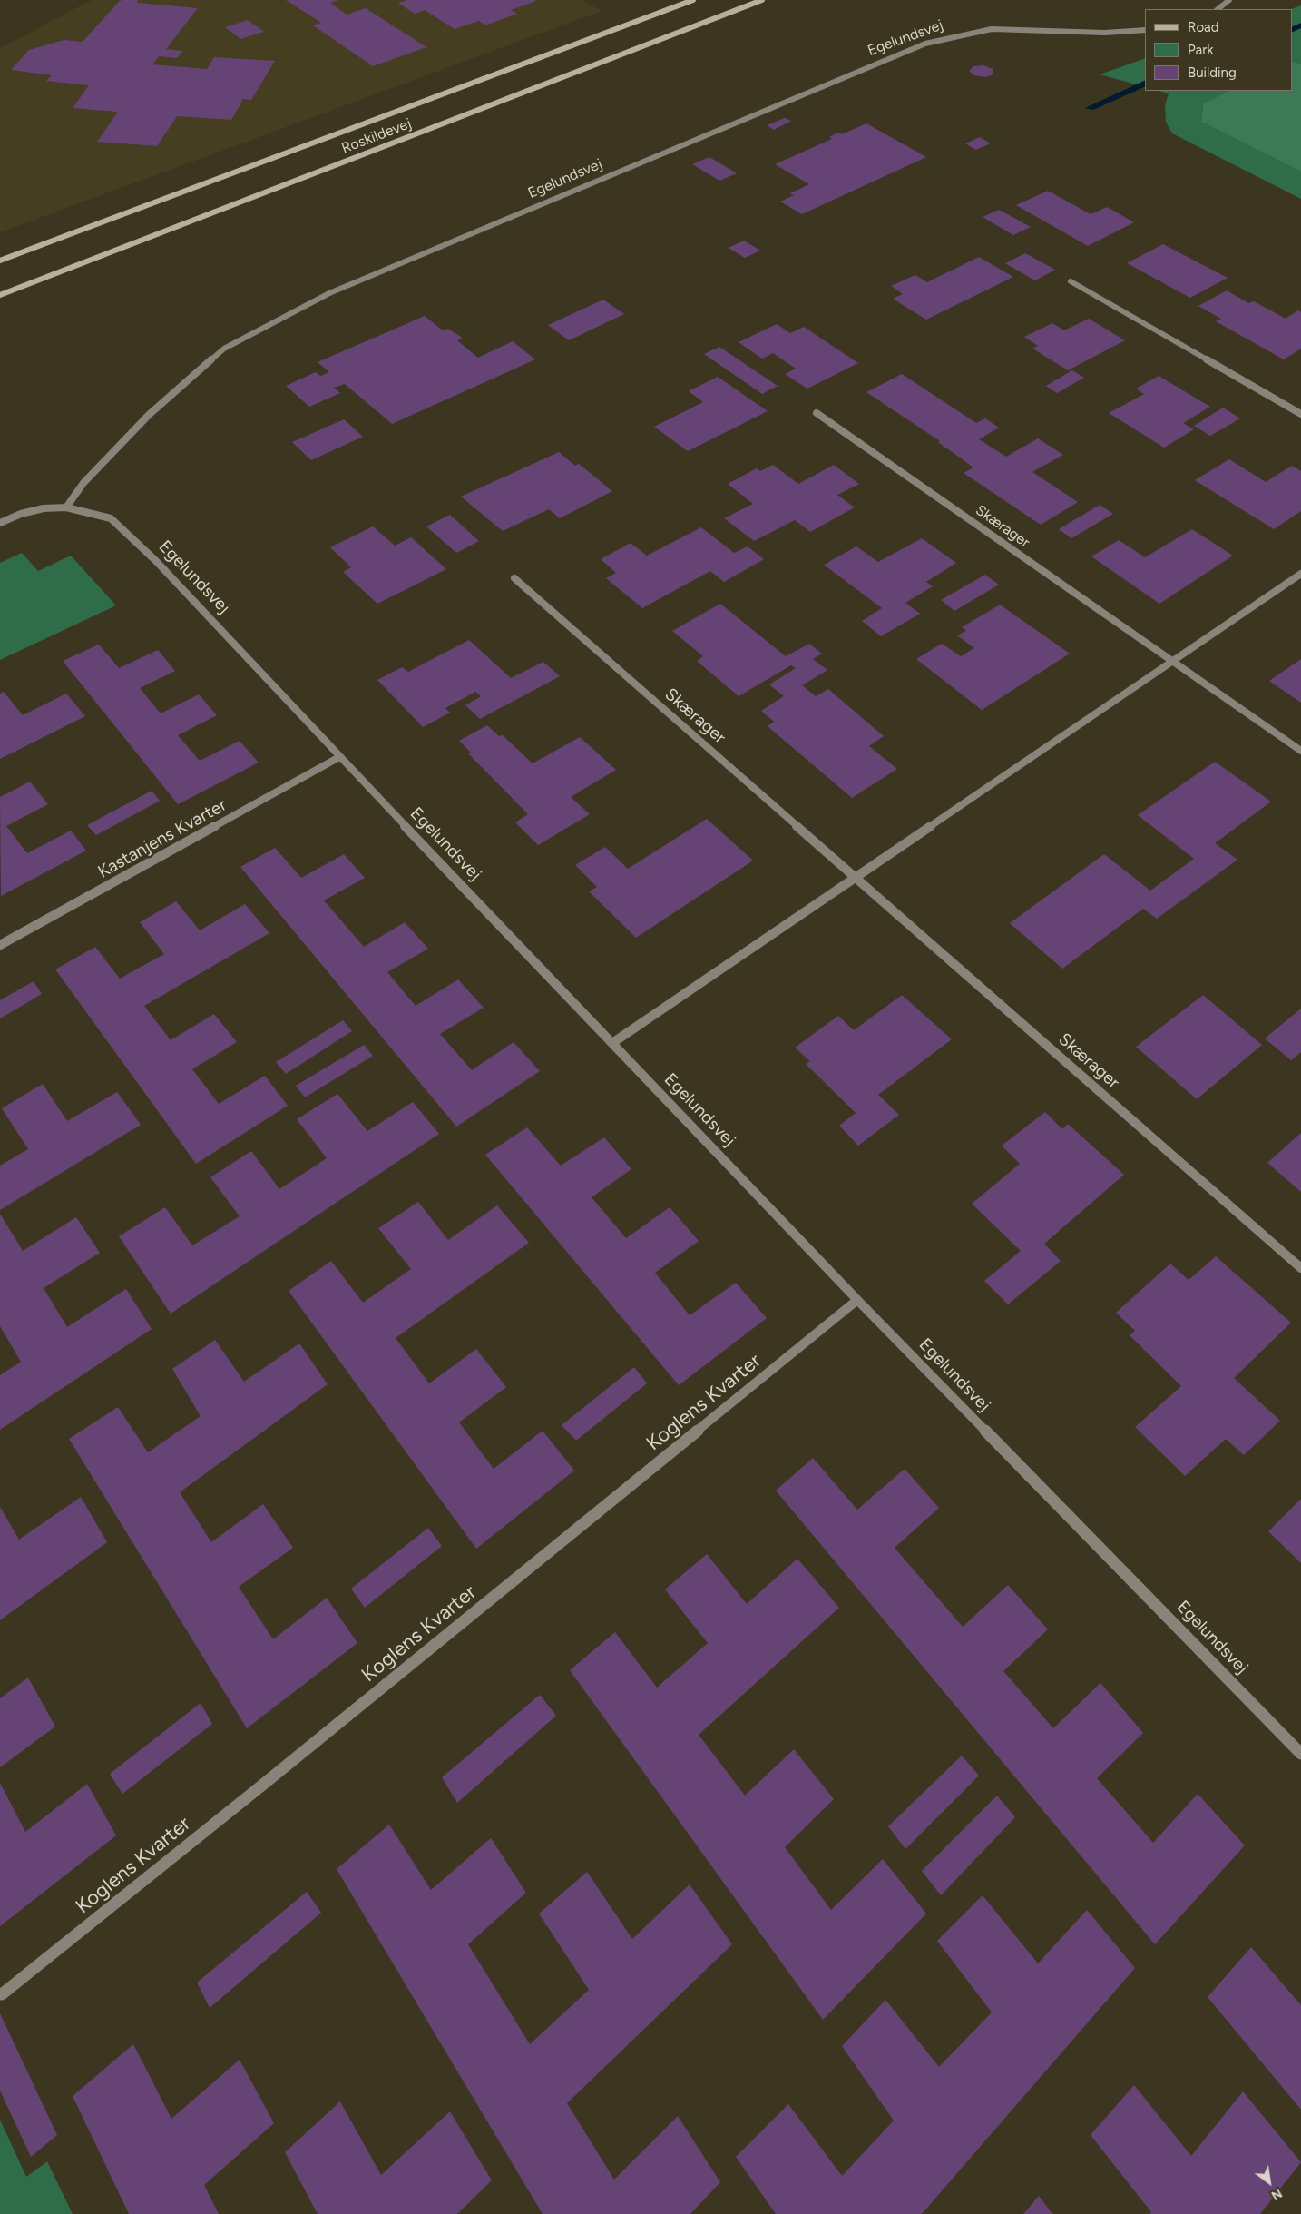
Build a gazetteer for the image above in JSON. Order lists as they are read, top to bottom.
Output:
{
  "streets": {
    "main road": ["Roskildevej"],
    "street": [
      "Egelundsvej",
      "Skærager",
      "Kastanjens Kvarter",
      "Koglens Kvarter"
    ]
  },
  "crossings": [
    ["Egelundsvej", "Kastanjens Kvarter"],
    ["Egelundsvej", "Koglens Kvarter"]
  ],
  "legend": ["Road", "Park", "Building"],
  "north": "bottom right"
}
